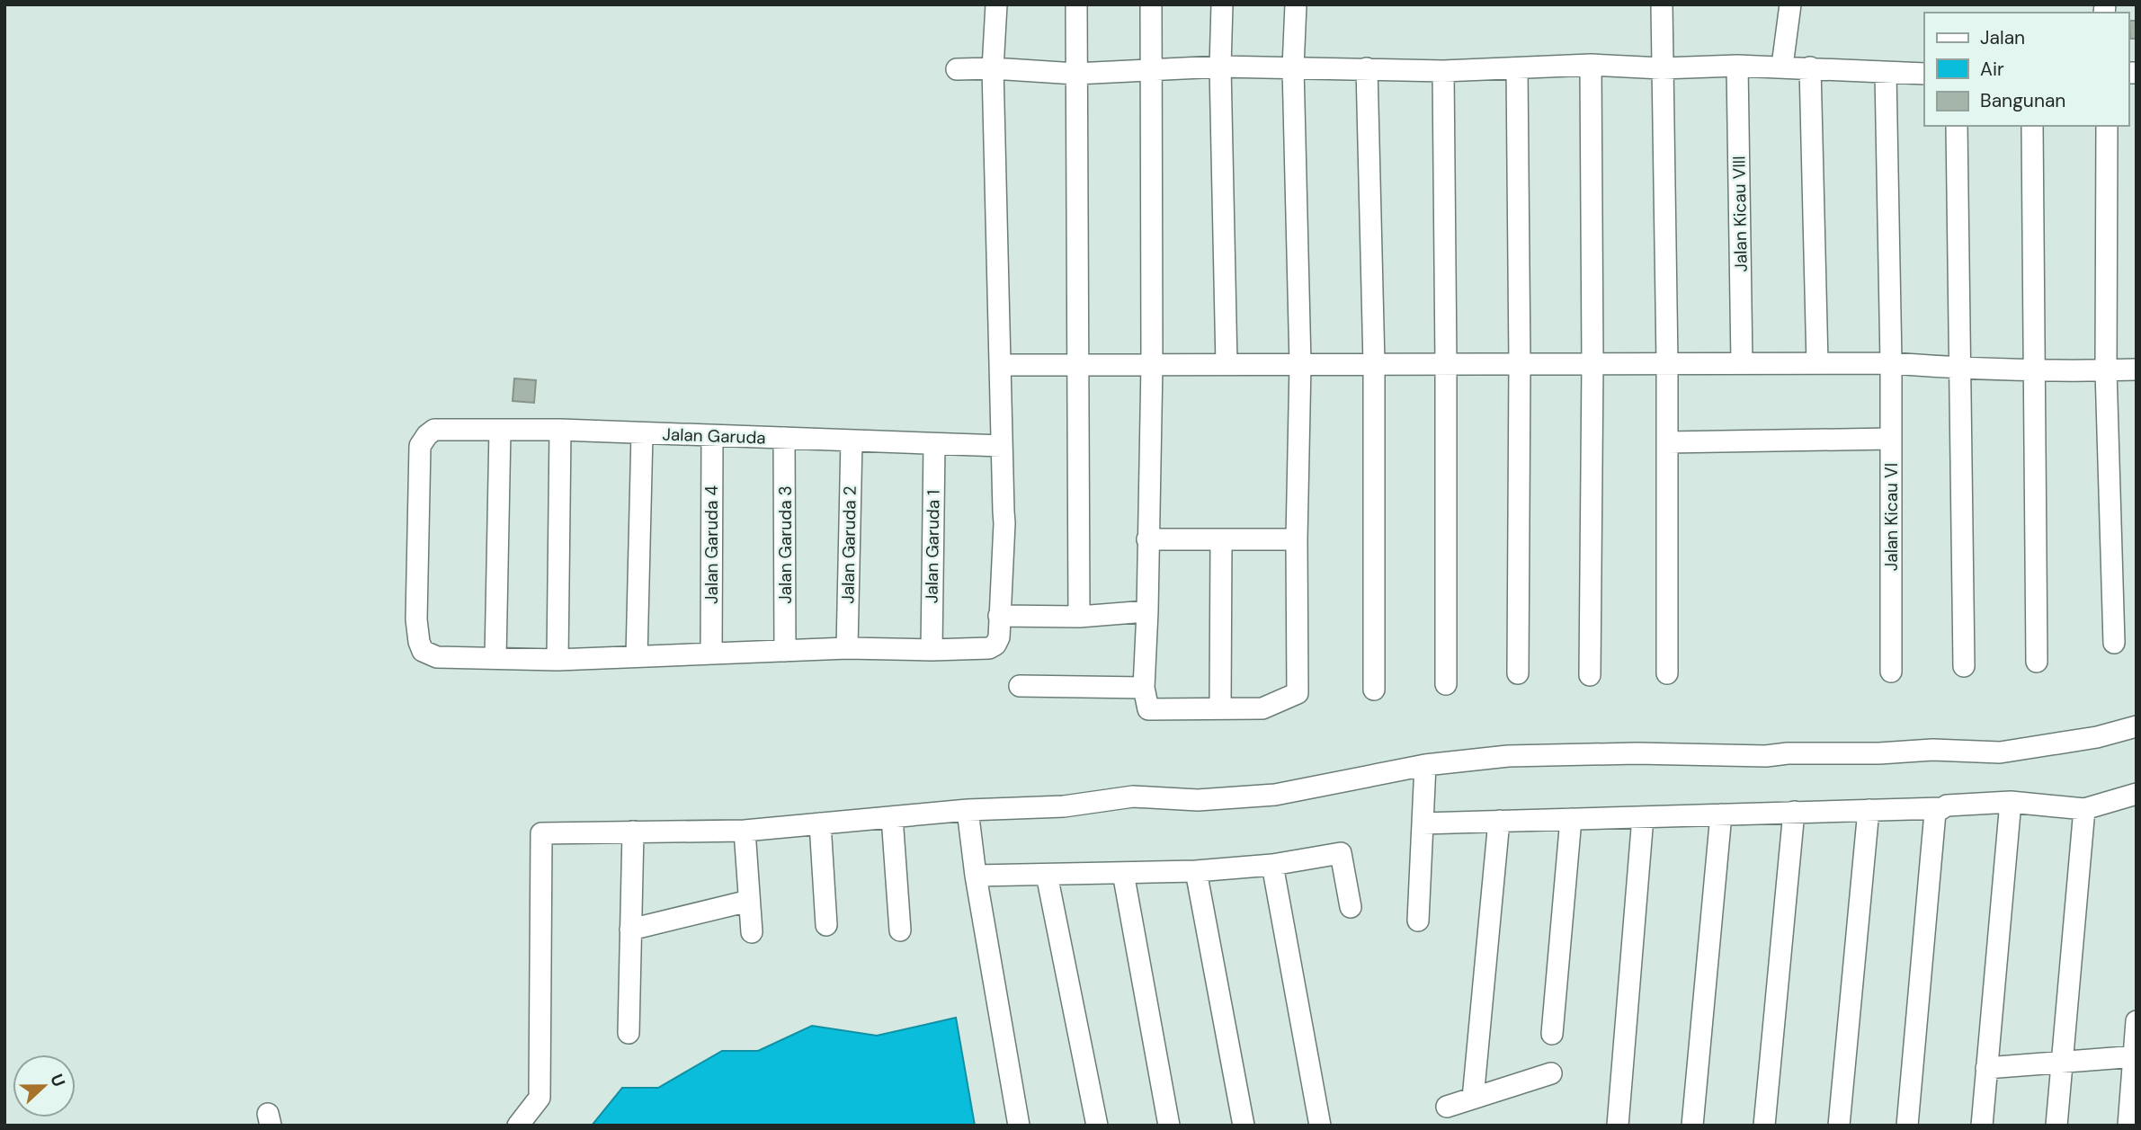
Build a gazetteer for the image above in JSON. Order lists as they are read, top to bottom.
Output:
{
  "streets": {
    "street": [
      "Jalan Kicau VIII",
      "Jalan Garuda",
      "Jalan Kicau VI",
      "Jalan Garuda 4",
      "Jalan Garuda 3",
      "Jalan Garuda 2",
      "Jalan Garuda 1"
    ]
  },
  "crossings": [
    ["Jalan Garuda", "Jalan Garuda 4"],
    ["Jalan Garuda", "Jalan Garuda 3"],
    ["Jalan Garuda", "Jalan Garuda 2"],
    ["Jalan Garuda", "Jalan Garuda 1"]
  ],
  "legend": ["Jalan", "Air", "Bangunan"],
  "north": "right"
}
